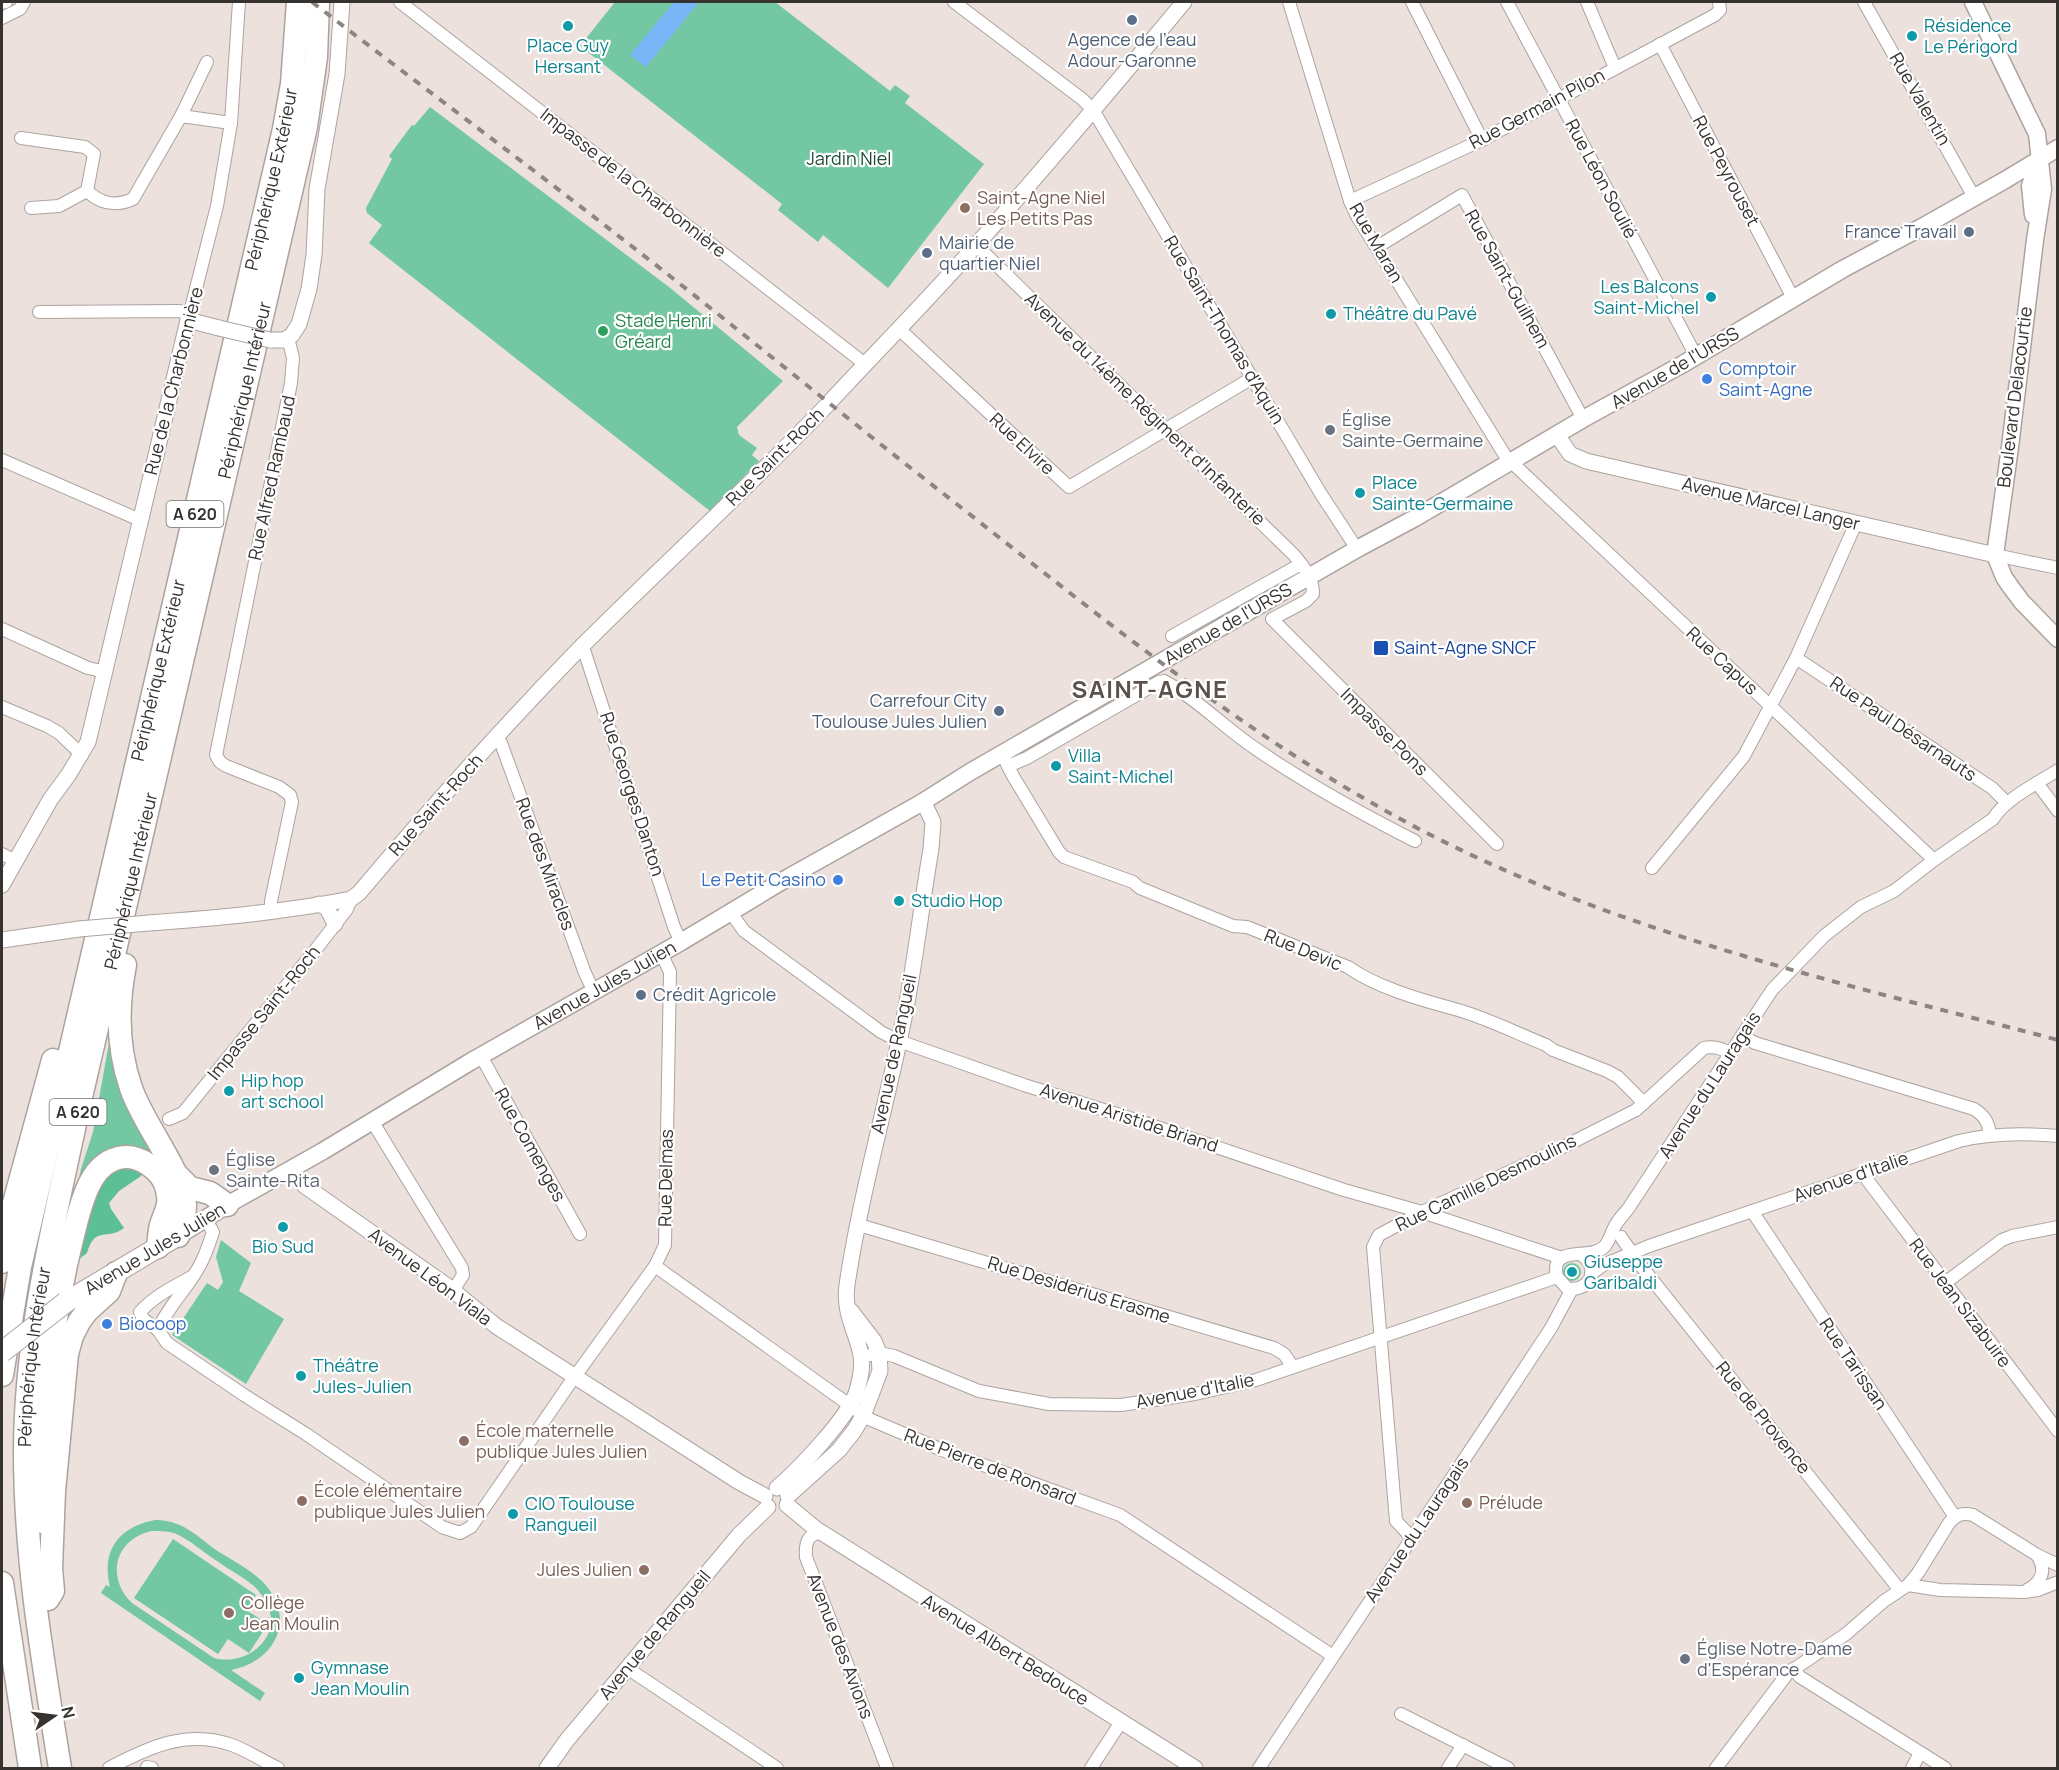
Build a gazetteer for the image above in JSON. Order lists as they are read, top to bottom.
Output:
{
  "streets": {
    "highway": ["Périphérique Extérieur", "Périphérique Intérieur", "A 620"],
    "main road": ["Avenue de l'URSS", "Boulevard Delacourtie", "Avenue Jules Julien"],
    "street": [
      "Rue Valentin",
      "Rue Germain Pilon",
      "Rue Peyrouset",
      "Rue Léon Soulié",
      "Impasse de la Charbonnière",
      "Rue Maran",
      "Rue Saint-Guilhem",
      "Rue Saint-Thomas d'Aquin",
      "Rue de la Charbonnière",
      "Avenue du 14ème Régiment d'Infanterie",
      "Rue Elvire",
      "Rue Saint-Roch",
      "Rue Alfred Rambaud",
      "Avenue Marcel Langer",
      "Rue Capus",
      "Rue Paul Désarnauts",
      "Impasse Pons",
      "Rue Georges Danton",
      "Rue des Miracles",
      "Rue Devic",
      "Impasse Saint-Roch",
      "Avenue de Rangueil",
      "Avenue du Lauragais",
      "Avenue Aristide Briand",
      "Rue Comenges",
      "Avenue d'Italie",
      "Rue Delmas",
      "Rue Camille Desmoulins",
      "Avenue Léon Viala",
      "Rue Desiderius Erasme",
      "Rue Jean Sizabuire",
      "Rue Tarissan",
      "Rue de Provence",
      "Rue Pierre de Ronsard",
      "Avenue des Avions",
      "Avenue Albert Bedouce"
    ]
  },
  "crossings": [
    ["Rue Valentin", "Avenue de l'URSS"],
    ["Rue Germain Pilon", "Rue Peyrouset"],
    ["Rue Germain Pilon", "Rue Léon Soulié"],
    ["Rue Germain Pilon", "Rue Maran"],
    ["Rue Peyrouset", "Avenue de l'URSS"],
    ["Rue Léon Soulié", "Avenue de l'URSS"],
    ["Impasse de la Charbonnière", "Rue Saint-Roch"],
    ["Rue Maran", "Rue Saint-Guilhem"],
    ["Rue Maran", "Avenue de l'URSS"],
    ["Rue Maran", "Rue Capus"],
    ["Rue Saint-Guilhem", "Avenue de l'URSS"],
    ["Rue Saint-Thomas d'Aquin", "Avenue de l'URSS"],
    ["Rue Saint-Thomas d'Aquin", "Rue Elvire"],
    ["Rue Saint-Thomas d'Aquin", "Rue Saint-Roch"],
    ["Avenue de l'URSS", "Boulevard Delacourtie"],
    ["Avenue de l'URSS", "Avenue du 14ème Régiment d'Infanterie"],
    ["Avenue de l'URSS", "Avenue Marcel Langer"],
    ["Avenue de l'URSS", "Rue Capus"],
    ["Avenue de l'URSS", "Impasse Pons"],
    ["Avenue de l'URSS", "Avenue Jules Julien"],
    ["Boulevard Delacourtie", "Avenue Marcel Langer"],
    ["Avenue du 14ème Régiment d'Infanterie", "Rue Elvire"],
    ["Avenue du 14ème Régiment d'Infanterie", "Rue Saint-Roch"],
    ["Rue Elvire", "Rue Saint-Roch"],
    ["Rue Saint-Roch", "Rue Georges Danton"],
    ["Rue Saint-Roch", "Rue des Miracles"],
    ["Rue Saint-Roch", "Impasse Saint-Roch"],
    ["Rue Capus", "Avenue du Lauragais"],
    ["Rue Paul Désarnauts", "Avenue du Lauragais"],
    ["Rue Georges Danton", "Avenue Jules Julien"],
    ["Rue des Miracles", "Avenue Jules Julien"],
    ["Rue Devic", "Avenue Jules Julien"],
    ["Rue Devic", "Rue Camille Desmoulins"],
    ["Avenue Jules Julien", "Avenue de Rangueil"],
    ["Avenue Jules Julien", "Avenue Aristide Briand"],
    ["Avenue Jules Julien", "Rue Comenges"],
    ["Avenue Jules Julien", "Rue Delmas"],
    ["Avenue Jules Julien", "Avenue Léon Viala"],
    ["Avenue de Rangueil", "Avenue Aristide Briand"],
    ["Avenue de Rangueil", "Avenue d'Italie"],
    ["Avenue de Rangueil", "Rue Desiderius Erasme"],
    ["Avenue de Rangueil", "Rue Pierre de Ronsard"],
    ["Avenue de Rangueil", "Avenue Albert Bedouce"],
    ["Avenue du Lauragais", "Avenue Aristide Briand"],
    ["Avenue du Lauragais", "Avenue d'Italie"],
    ["Avenue du Lauragais", "Rue Camille Desmoulins"],
    ["Avenue du Lauragais", "Rue de Provence"],
    ["Avenue du Lauragais", "Rue Pierre de Ronsard"],
    ["Avenue Aristide Briand", "Avenue d'Italie"],
    ["Avenue Aristide Briand", "Rue Camille Desmoulins"],
    ["Avenue d'Italie", "Rue Camille Desmoulins"],
    ["Avenue d'Italie", "Rue Desiderius Erasme"],
    ["Avenue d'Italie", "Rue Jean Sizabuire"],
    ["Avenue d'Italie", "Rue Tarissan"],
    ["Avenue d'Italie", "Rue de Provence"],
    ["Rue Delmas", "Avenue Léon Viala"],
    ["Rue Delmas", "Rue Pierre de Ronsard"],
    ["Rue Delmas", "Avenue Albert Bedouce"],
    ["Avenue Léon Viala", "Avenue Albert Bedouce"],
    ["Avenue des Avions", "Avenue Albert Bedouce"]
  ],
  "districts": ["SAINT-AGNE"],
  "parks": ["Jardin Niel"],
  "places": {
    "other": [
      "Agence de l'eau Adour-Garonne",
      "Place Guy Hersant",
      "Résidence Le Périgord",
      "Saint-Agne Niel Les Petits Pas",
      "France Travail",
      "Mairie de quartier Niel",
      "Les Balcons Saint-Michel",
      "Théâtre du Pavé",
      "Stade Henri Gréard",
      "Comptoir Saint-Agne",
      "Église Sainte-Germaine",
      "Place Sainte-Germaine",
      "Carrefour City Toulouse Jules Julien",
      "Villa Saint-Michel",
      "Le Petit Casino",
      "Studio Hop",
      "Crédit Agricole",
      "Hip hop art school",
      "Église Sainte-Rita",
      "Bio Sud",
      "Giuseppe Garibaldi",
      "Biocoop",
      "Théâtre Jules-Julien",
      "École maternelle publique Jules Julien",
      "École élémentaire publique Jules Julien",
      "Prélude",
      "CIO Toulouse Rangueil",
      "Jules Julien",
      "Collège Jean Moulin",
      "Église Notre-Dame d'Espérance",
      "Gymnase Jean Moulin"
    ],
    "transit": ["Saint-Agne SNCF"]
  },
  "north": "right"
}
